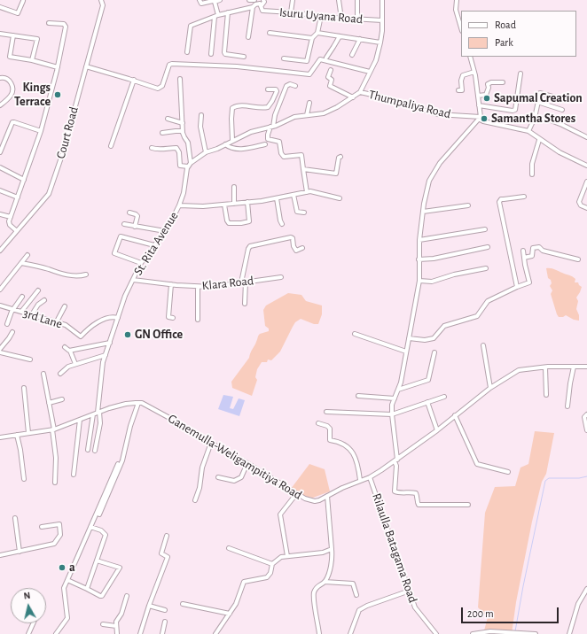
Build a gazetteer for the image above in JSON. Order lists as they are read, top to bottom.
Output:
{
  "streets": {
    "street": [
      "Isuru Uyana Road",
      "Thumpaliya Road",
      "Court Road",
      "St. Rita Avenue",
      "Klara Road",
      "3rd Lane",
      "Ganemulla-Weligampitiya Road",
      "Rilaulla Batagama Road"
    ]
  },
  "crossings": [
    ["St. Rita Avenue", "Klara Road"],
    ["St. Rita Avenue", "3rd Lane"],
    ["Ganemulla-Weligampitiya Road", "Rilaulla Batagama Road"]
  ],
  "places": [
    "Kings Terrace",
    "Sapumal Creation",
    "Samantha Stores",
    "GN Office",
    "a"
  ],
  "legend": ["Road", "Park"],
  "scale_bar": "200 m",
  "north": "top"
}
